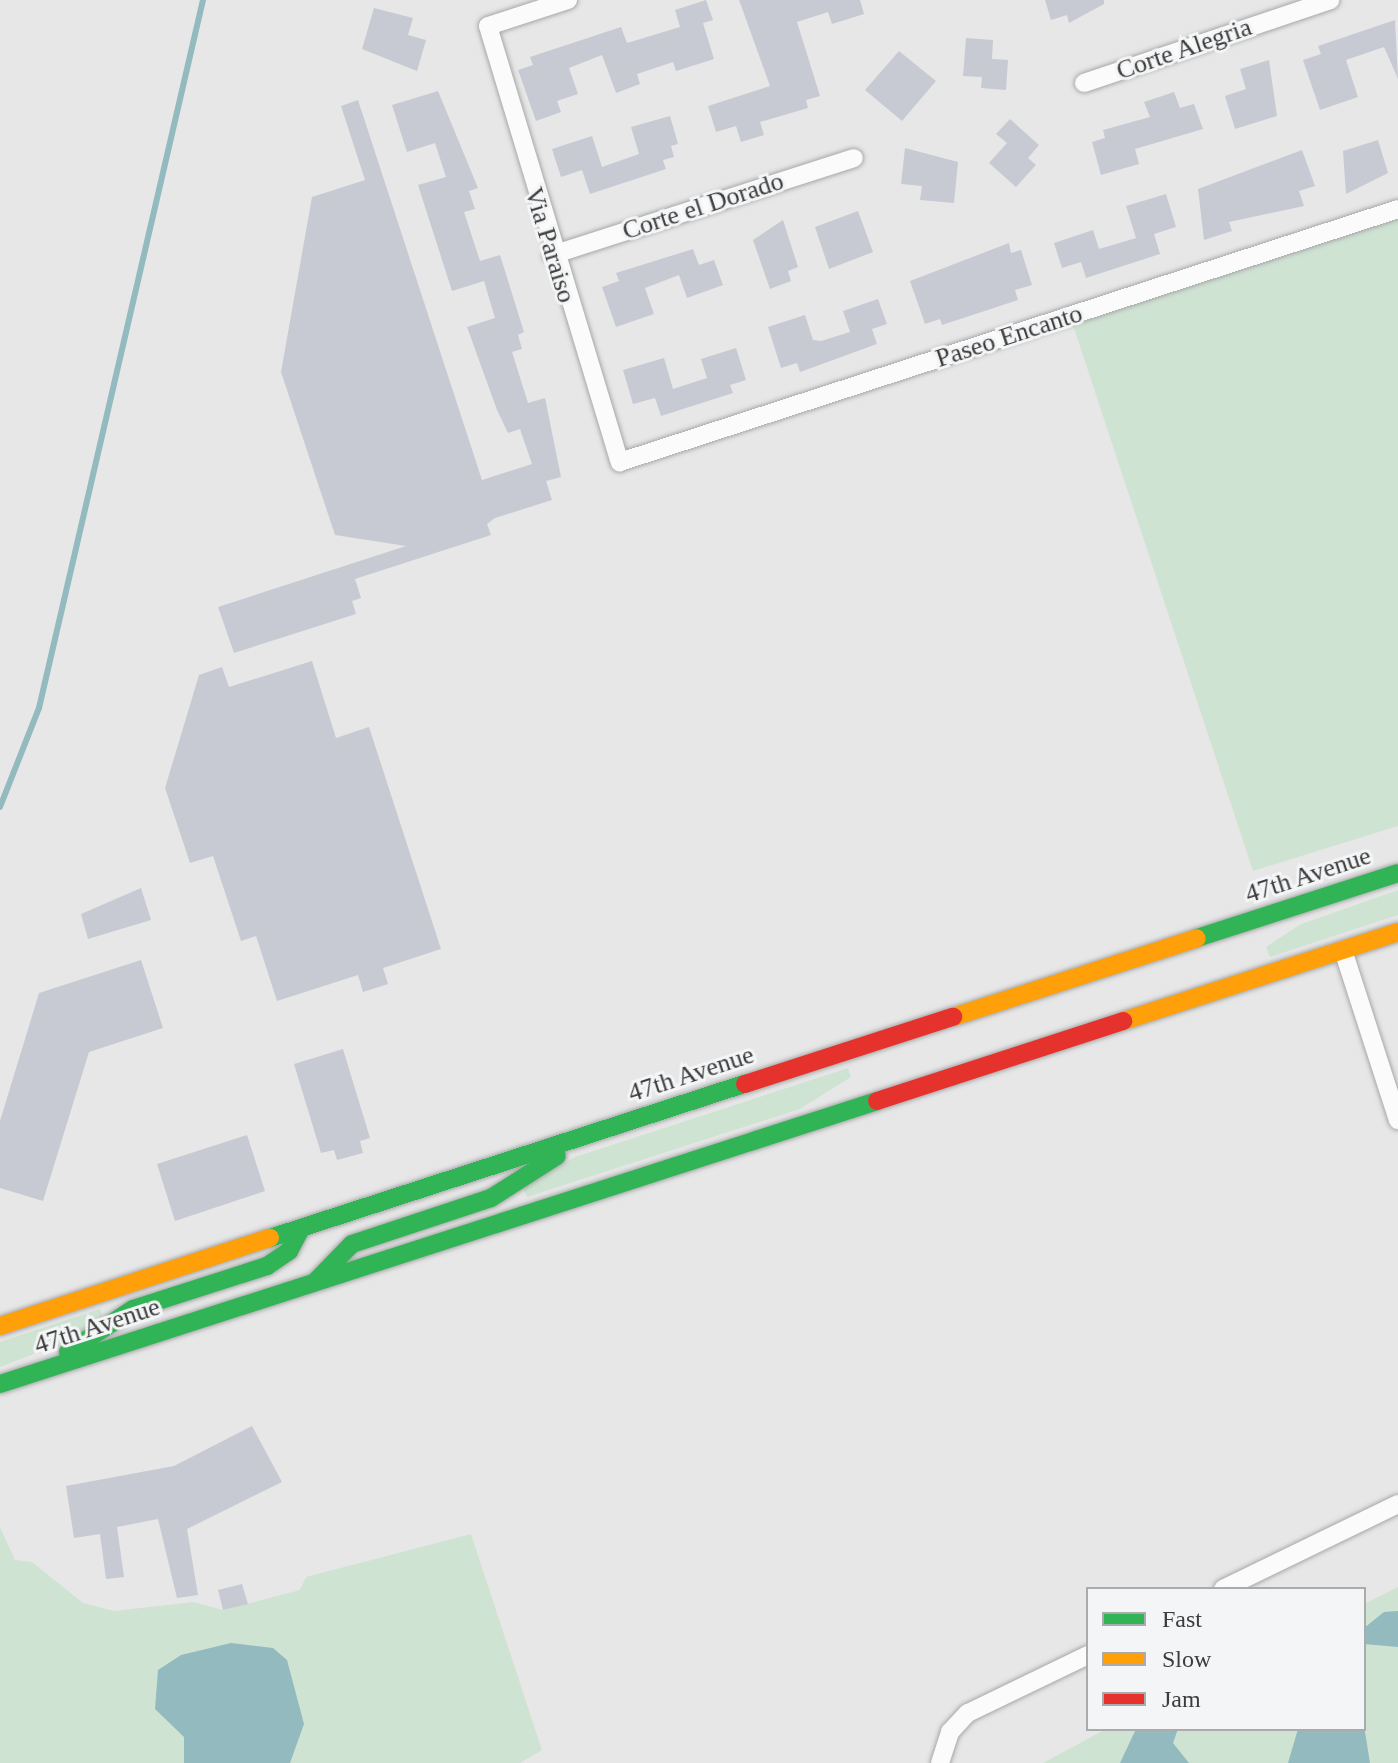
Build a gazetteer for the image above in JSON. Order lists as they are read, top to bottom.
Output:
{
  "streets": {
    "main road": ["47th Avenue"],
    "street": [
      "Corte Alegria",
      "Corte el Dorado",
      "Via Paraiso",
      "Paseo Encanto"
    ]
  },
  "crossings": [
    ["Corte el Dorado", "Via Paraiso"],
    ["Via Paraiso", "Paseo Encanto"]
  ],
  "legend": ["Fast", "Slow", "Jam"]
}
